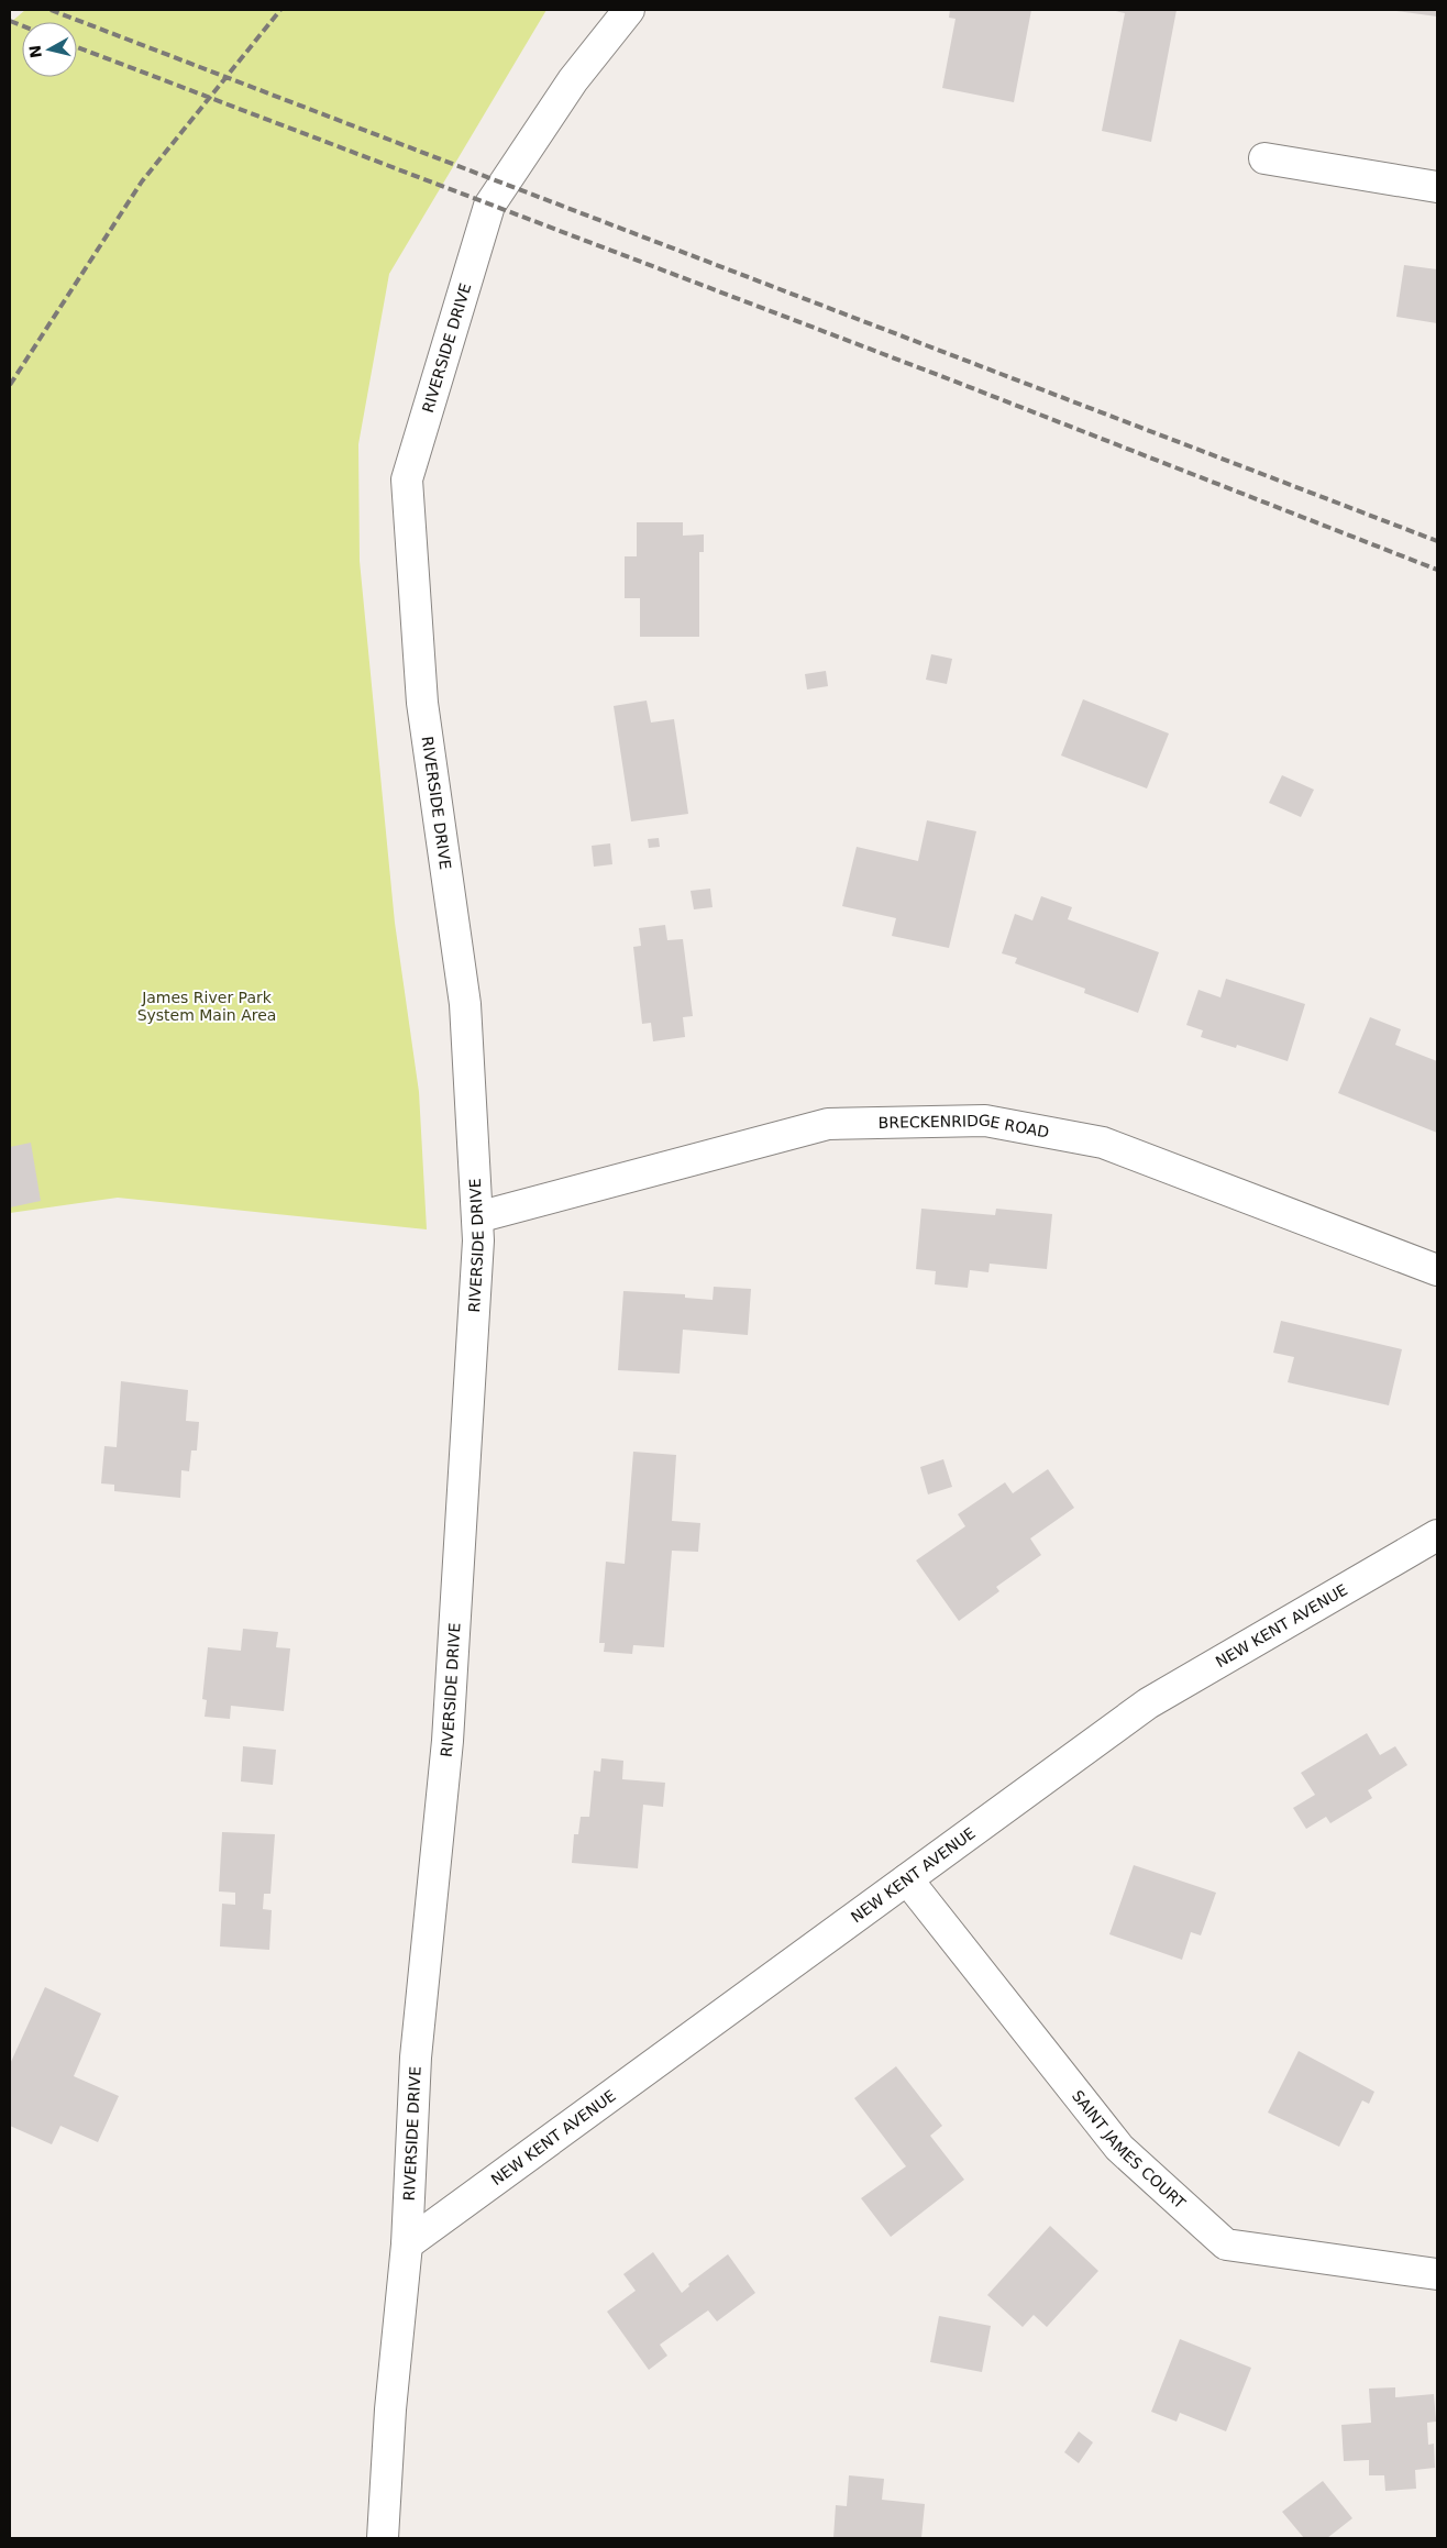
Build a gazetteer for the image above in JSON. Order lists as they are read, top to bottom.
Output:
{
  "streets": {
    "street": [
      "RIVERSIDE DRIVE",
      "BRECKENRIDGE ROAD",
      "NEW KENT AVENUE",
      "SAINT JAMES COURT"
    ]
  },
  "crossings": [
    ["RIVERSIDE DRIVE", "BRECKENRIDGE ROAD"],
    ["RIVERSIDE DRIVE", "NEW KENT AVENUE"],
    ["NEW KENT AVENUE", "SAINT JAMES COURT"]
  ],
  "parks": ["James River Park System Main Area"],
  "north": "left"
}
